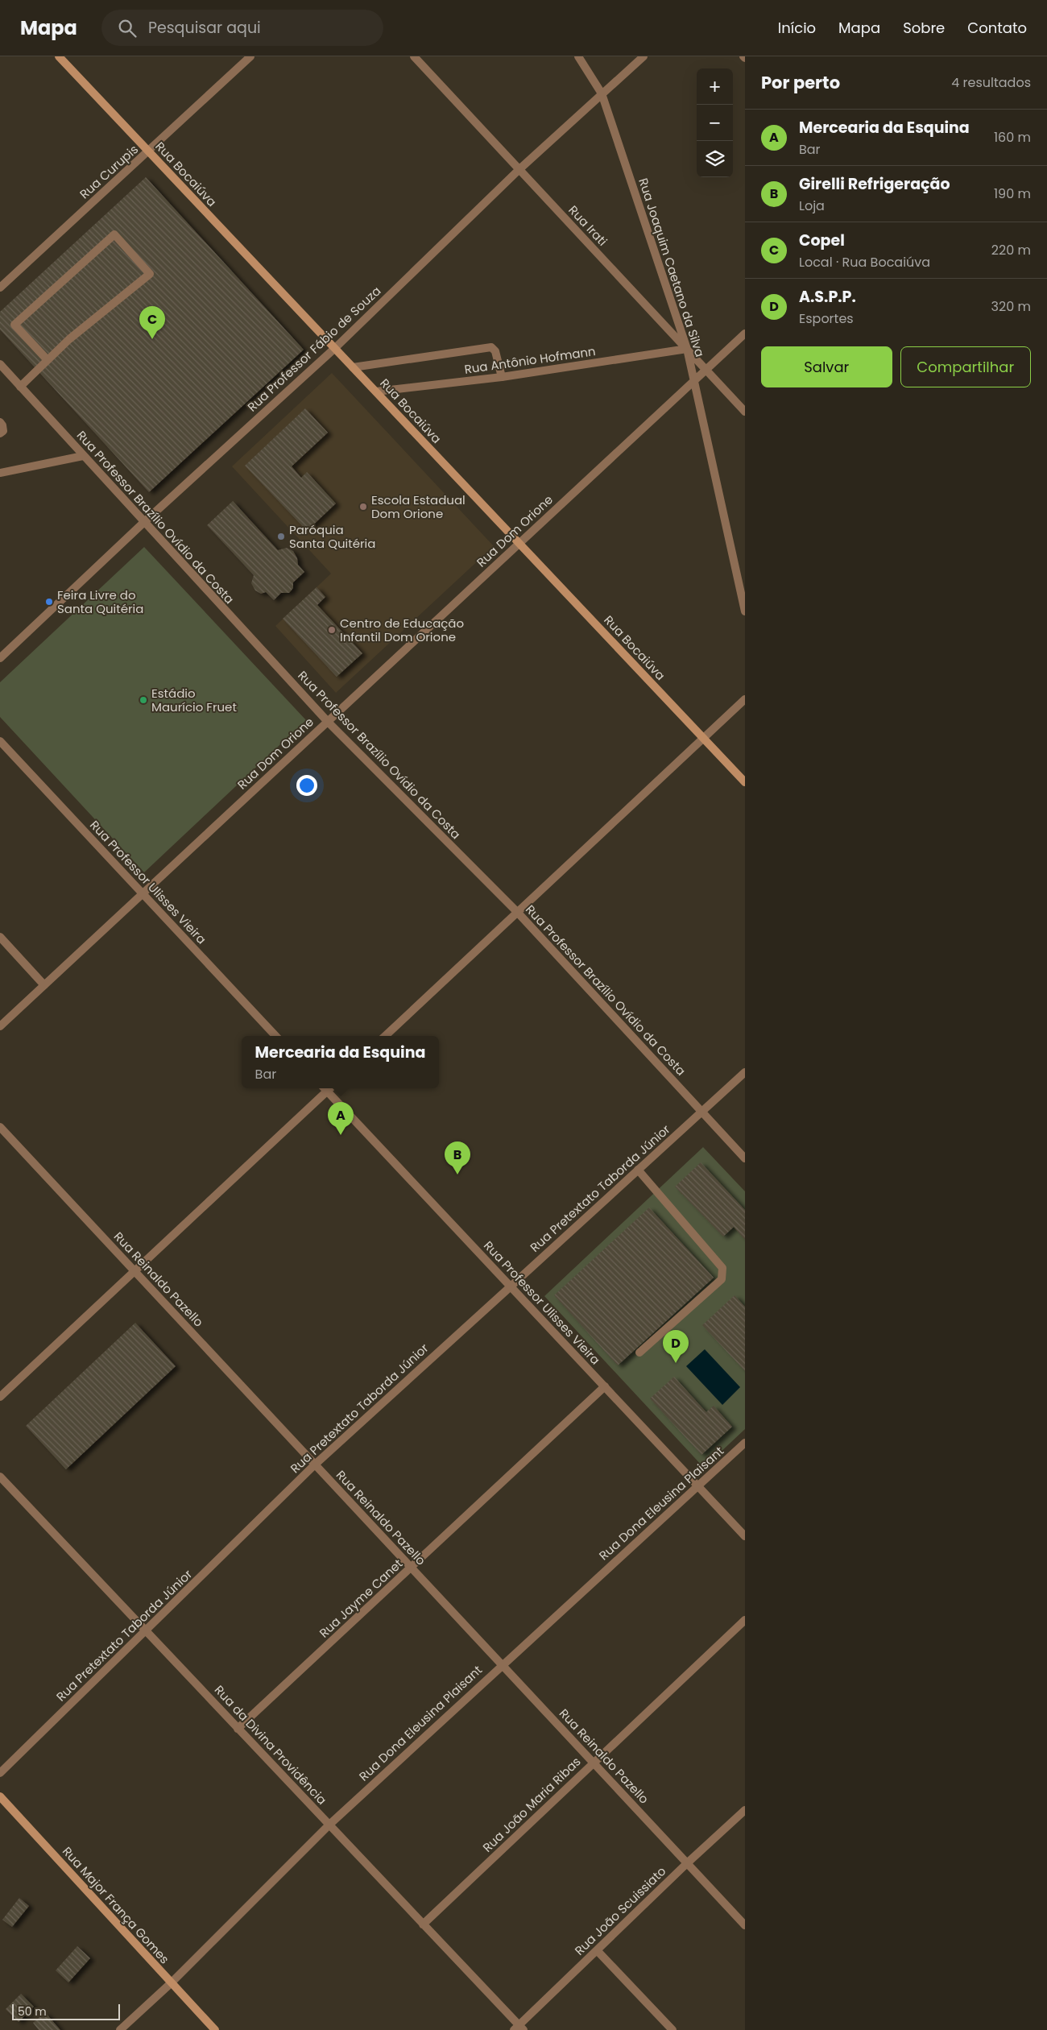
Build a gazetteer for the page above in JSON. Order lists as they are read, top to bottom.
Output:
{
  "streets": {
    "main road": ["Rua Bocaiúva", "Rua Major França Gomes"],
    "street": [
      "Rua Curupis",
      "Rua Irati",
      "Rua Joaquim Caetano da Silva",
      "Rua Professor Fábio de Souza",
      "Rua Antônio Hofmann",
      "Rua Professor Brazílio Ovídio da Costa",
      "Rua Dom Orione",
      "Rua Professor Ulisses Vieira",
      "Rua Pretextato Taborda Júnior",
      "Rua Reinaldo Pazello",
      "Rua Dona Eleusina Plaisant",
      "Rua Jayme Canet",
      "Rua da Divina Providência",
      "Rua João Maria Ribas",
      "Rua João Scuissiato"
    ]
  },
  "crossings": [
    ["Rua Curupis", "Rua Bocaiúva"],
    ["Rua Bocaiúva", "Rua Professor Fábio de Souza"],
    ["Rua Bocaiúva", "Rua Antônio Hofmann"],
    ["Rua Bocaiúva", "Rua Dom Orione"],
    ["Rua Irati", "Rua Joaquim Caetano da Silva"],
    ["Rua Irati", "Rua Professor Fábio de Souza"],
    ["Rua Irati", "Rua Antônio Hofmann"],
    ["Rua Irati", "Rua Dom Orione"],
    ["Rua Joaquim Caetano da Silva", "Rua Professor Fábio de Souza"],
    ["Rua Joaquim Caetano da Silva", "Rua Antônio Hofmann"],
    ["Rua Joaquim Caetano da Silva", "Rua Dom Orione"],
    ["Rua Professor Fábio de Souza", "Rua Professor Brazílio Ovídio da Costa"],
    ["Rua Professor Brazílio Ovídio da Costa", "Rua Dom Orione"],
    ["Rua Professor Brazílio Ovídio da Costa", "Rua Pretextato Taborda Júnior"],
    ["Rua Dom Orione", "Rua Professor Ulisses Vieira"],
    ["Rua Professor Ulisses Vieira", "Rua Pretextato Taborda Júnior"],
    ["Rua Professor Ulisses Vieira", "Rua Dona Eleusina Plaisant"],
    ["Rua Professor Ulisses Vieira", "Rua Jayme Canet"],
    ["Rua Pretextato Taborda Júnior", "Rua Reinaldo Pazello"],
    ["Rua Pretextato Taborda Júnior", "Rua da Divina Providência"],
    ["Rua Reinaldo Pazello", "Rua Dona Eleusina Plaisant"],
    ["Rua Reinaldo Pazello", "Rua Jayme Canet"],
    ["Rua Reinaldo Pazello", "Rua João Maria Ribas"],
    ["Rua Reinaldo Pazello", "Rua João Scuissiato"],
    ["Rua Dona Eleusina Plaisant", "Rua da Divina Providência"],
    ["Rua Dona Eleusina Plaisant", "Rua Major França Gomes"],
    ["Rua Jayme Canet", "Rua da Divina Providência"],
    ["Rua da Divina Providência", "Rua João Maria Ribas"],
    ["Rua da Divina Providência", "Rua João Scuissiato"]
  ],
  "places": [
    "Escola Estadual Dom Orione",
    "Paróquia Santa Quitéria",
    "Feira Livre do Santa Quitéria",
    "Centro de Educação Infantil Dom Orione",
    "Estádio Maurício Fruet"
  ],
  "scale_bar": "50 m",
  "page": {
    "header": "Mapa",
    "search": "Pesquisar aqui",
    "nav": [
      "Início",
      "Mapa",
      "Sobre",
      "Contato"
    ],
    "heading": ["Por perto", "4 resultados"],
    "map_buttons": ["+", "−"],
    "list": [
      {
        "mark": "A",
        "name": "Mercearia da Esquina",
        "note": "Bar",
        "value": "160 m"
      },
      {
        "mark": "B",
        "name": "Girelli Refrigeração",
        "note": "Loja",
        "value": "190 m"
      },
      {
        "mark": "C",
        "name": "Copel",
        "note": "Local · Rua Bocaiúva",
        "value": "220 m"
      },
      {
        "mark": "D",
        "name": "A.S.P.P.",
        "note": "Esportes",
        "value": "320 m"
      }
    ],
    "pins": [
      "C",
      "A",
      "B",
      "D"
    ],
    "buttons": ["Salvar", "Compartilhar"],
    "popup": ["Mercearia da Esquina", "Bar"],
    "scale": "50 m"
  }
}
